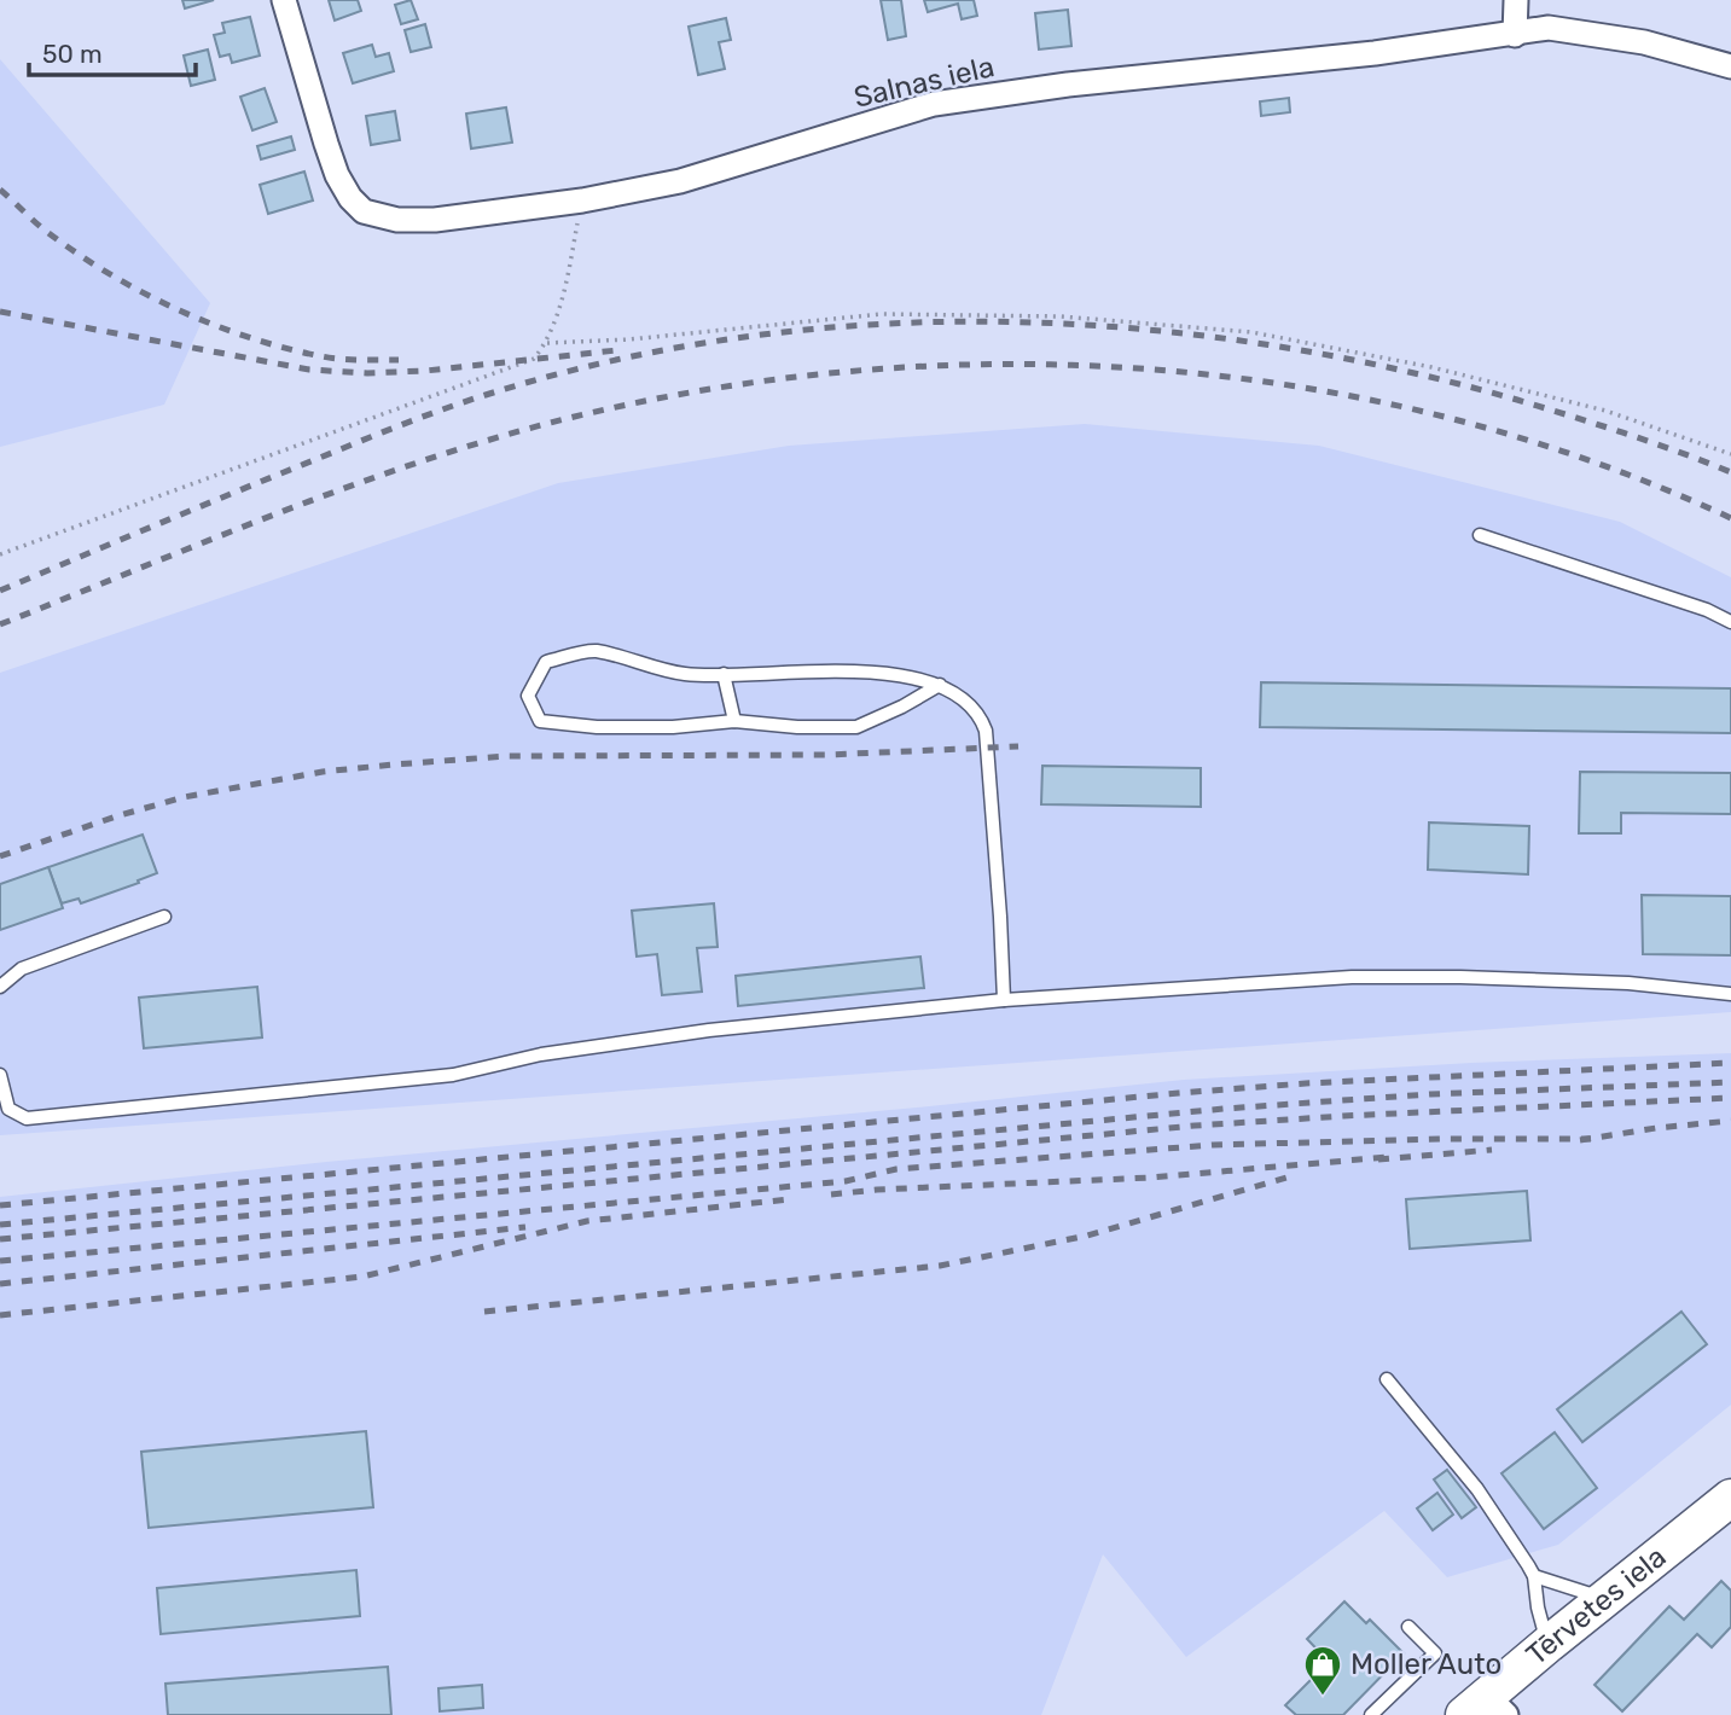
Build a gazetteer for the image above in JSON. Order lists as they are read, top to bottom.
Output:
{
  "streets": {
    "main road": ["Tērvetes iela"],
    "street": ["Salnas iela"]
  },
  "places": {
    "shop": ["Moller Auto"]
  },
  "scale_bar": "50 m"
}
